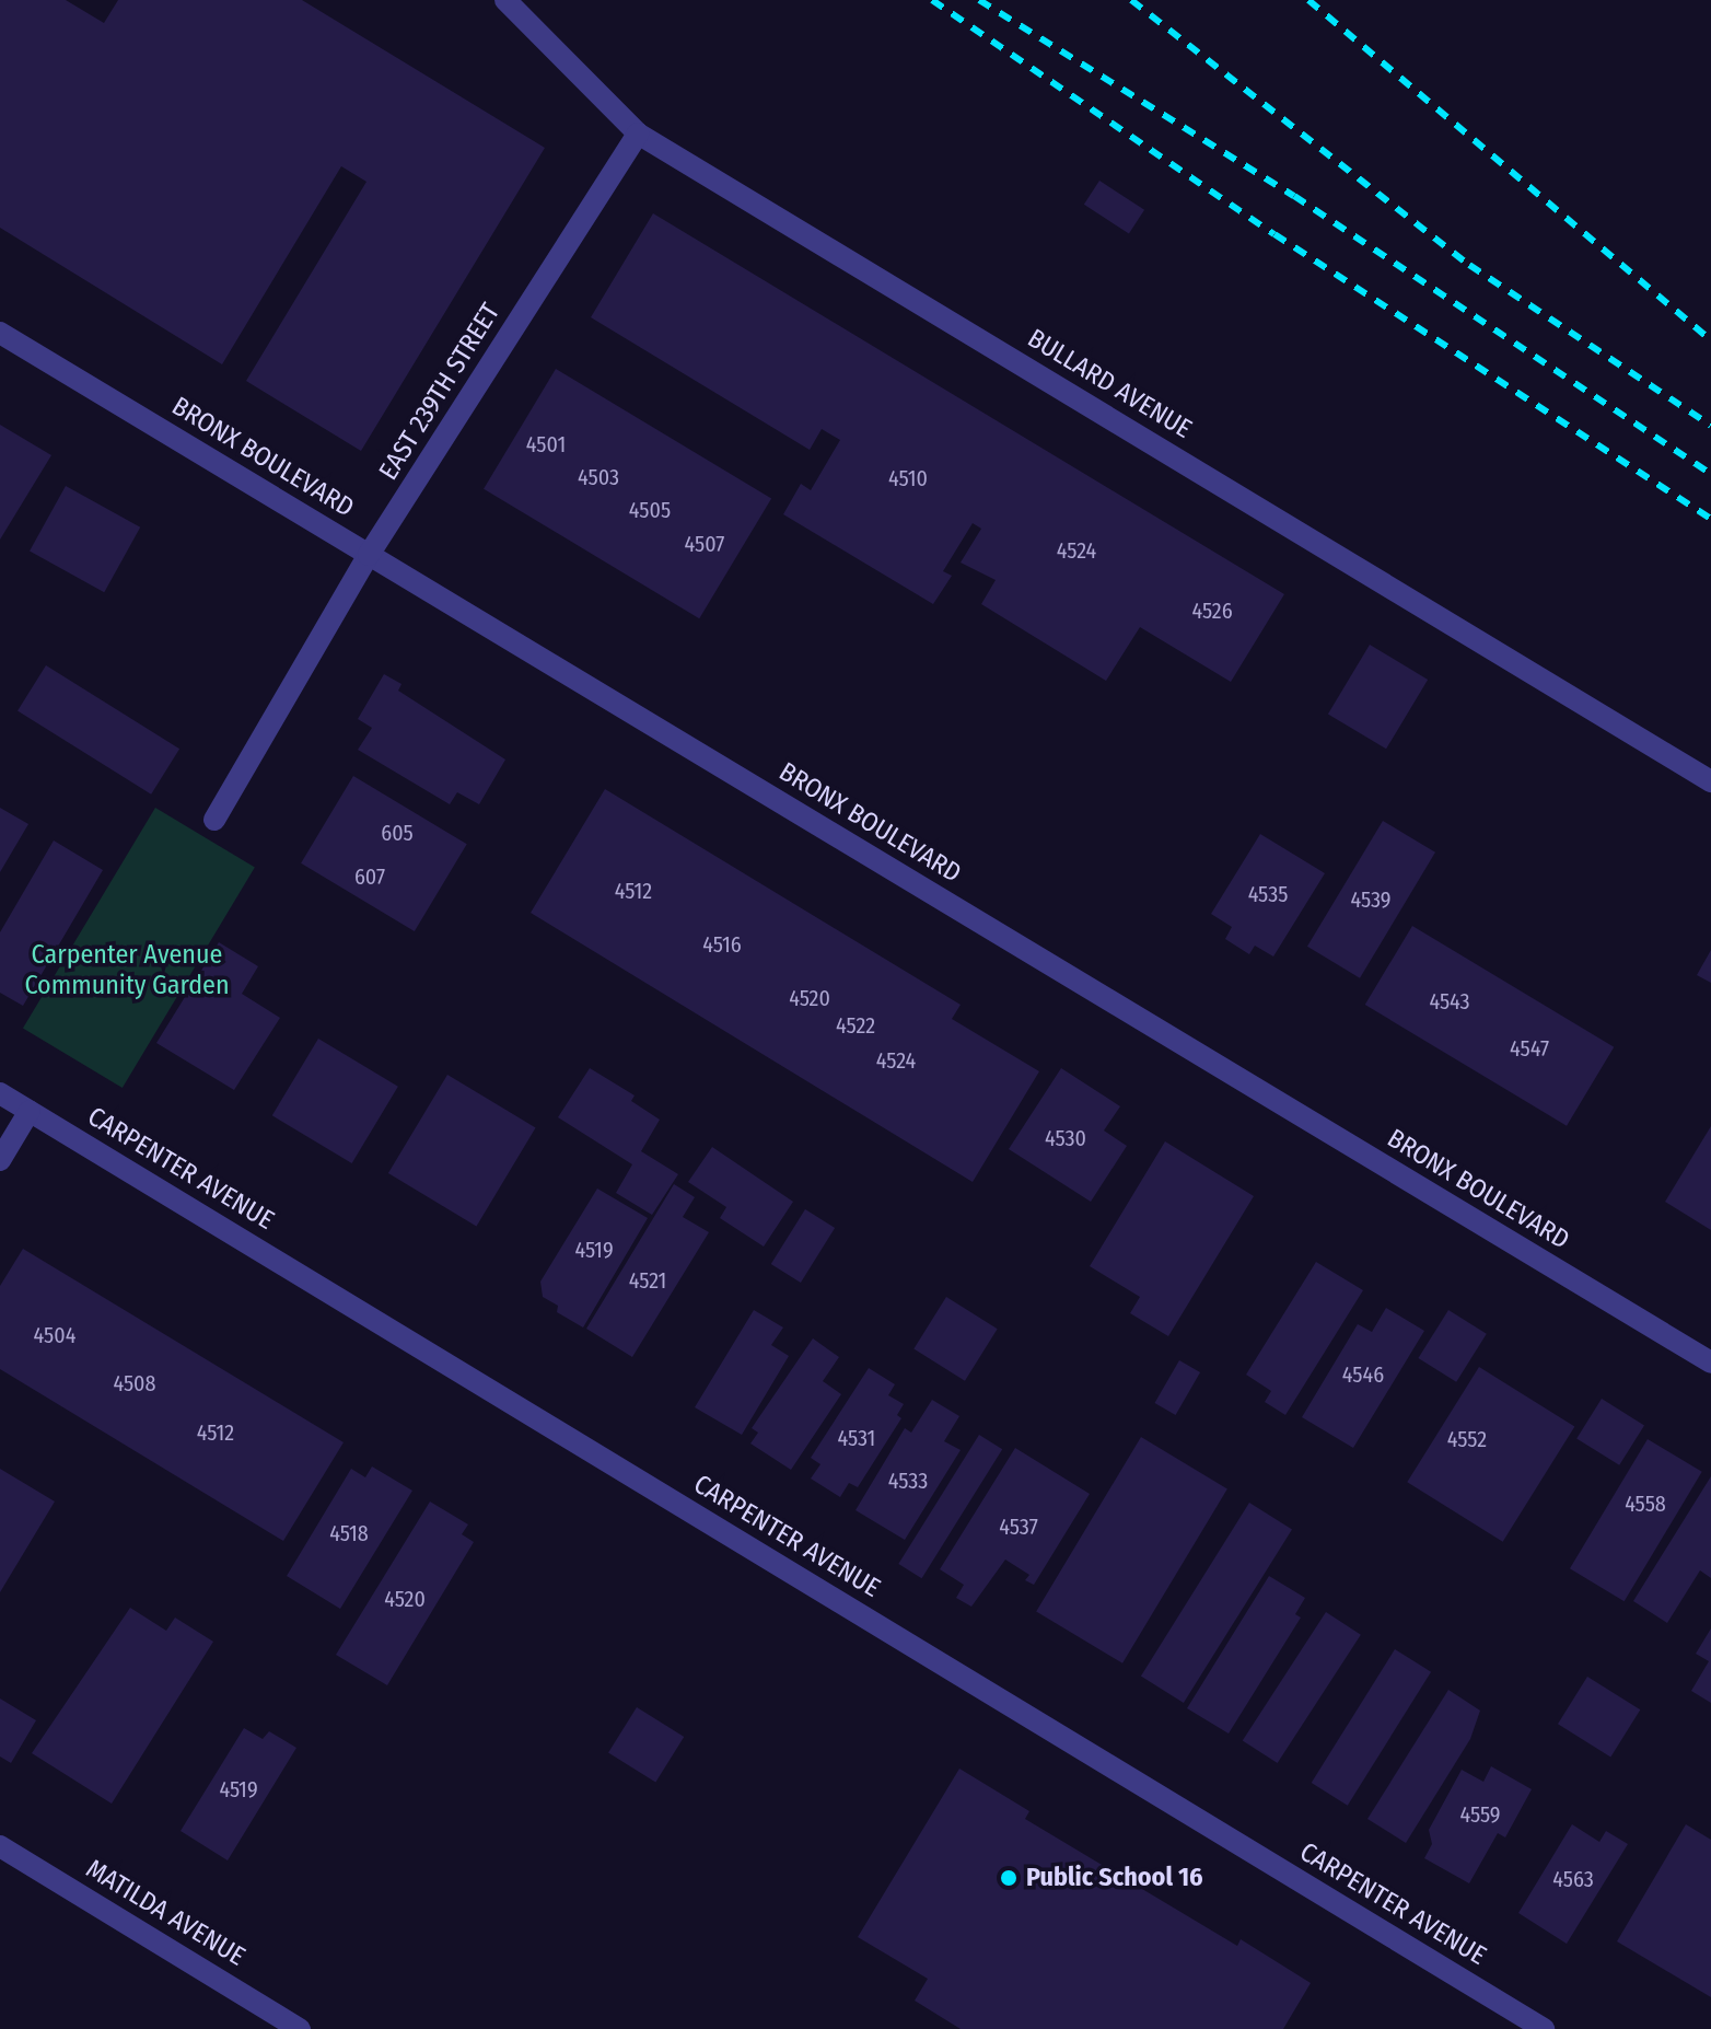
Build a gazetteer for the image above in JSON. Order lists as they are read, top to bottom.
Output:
{
  "streets": {
    "street": [
      "BULLARD AVENUE",
      "EAST 239TH STREET",
      "BRONX BOULEVARD",
      "CARPENTER AVENUE",
      "MATILDA AVENUE"
    ]
  },
  "crossings": [
    ["BULLARD AVENUE", "EAST 239TH STREET"],
    ["EAST 239TH STREET", "BRONX BOULEVARD"]
  ],
  "parks": ["Carpenter Avenue Community Garden"],
  "places": ["Public School 16"],
  "house_numbers": [
    "4501",
    "4503",
    "4510",
    "4505",
    "4507",
    "4524",
    "4526",
    "605",
    "607",
    "4512",
    "4535",
    "4539",
    "4516",
    "4520",
    "4543",
    "4522",
    "4547",
    "4524",
    "4530",
    "4519",
    "4521",
    "4504",
    "4546",
    "4508",
    "4512",
    "4531",
    "4552",
    "4533",
    "4558",
    "4537",
    "4518",
    "4520",
    "4519",
    "4559",
    "4563"
  ]
}
